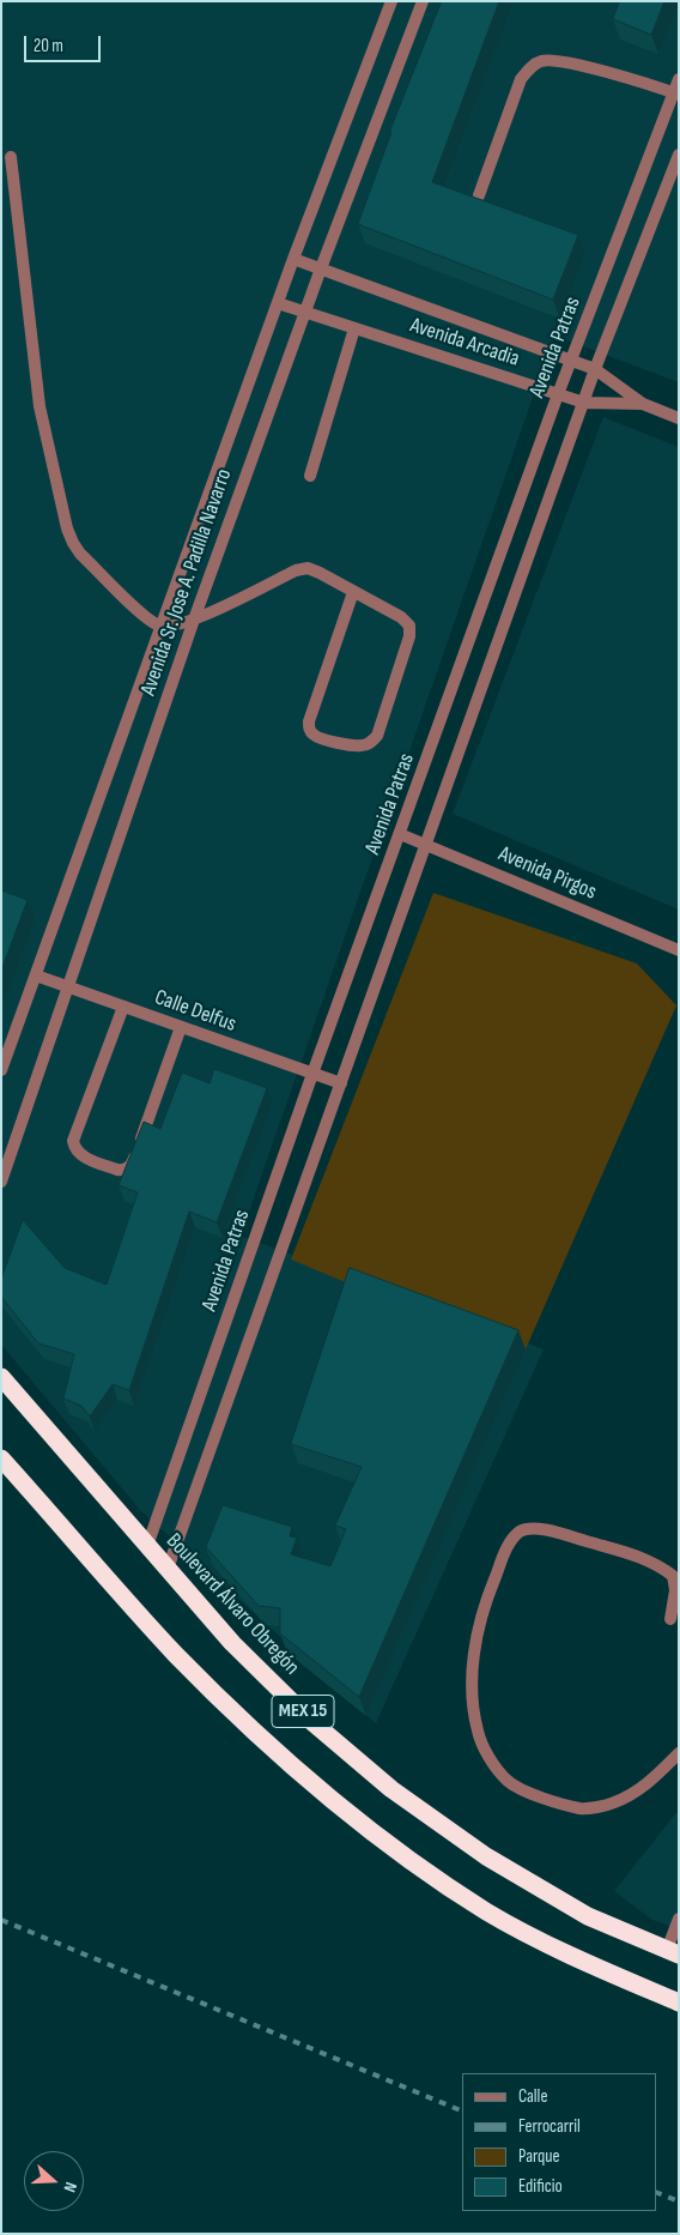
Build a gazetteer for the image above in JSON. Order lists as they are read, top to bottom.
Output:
{
  "streets": {
    "highway": ["Boulevard Álvaro Obregón", "MEX 15"],
    "street": [
      "Avenida Arcadia",
      "Avenida Patras",
      "Avenida Sr. Jose A. Padilla Navarro",
      "Avenida Pirgos",
      "Calle Delfus"
    ]
  },
  "crossings": [
    ["Avenida Arcadia", "Avenida Patras"],
    ["Avenida Arcadia", "Avenida Sr. Jose A. Padilla Navarro"],
    ["Avenida Patras", "Avenida Pirgos"],
    ["Avenida Patras", "Calle Delfus"],
    ["Avenida Patras", "Boulevard Álvaro Obregón"],
    ["Avenida Sr. Jose A. Padilla Navarro", "Calle Delfus"]
  ],
  "legend": [
    "Calle",
    "Ferrocarril",
    "Parque",
    "Edificio"
  ],
  "scale_bar": "20 m",
  "north": "right"
}
